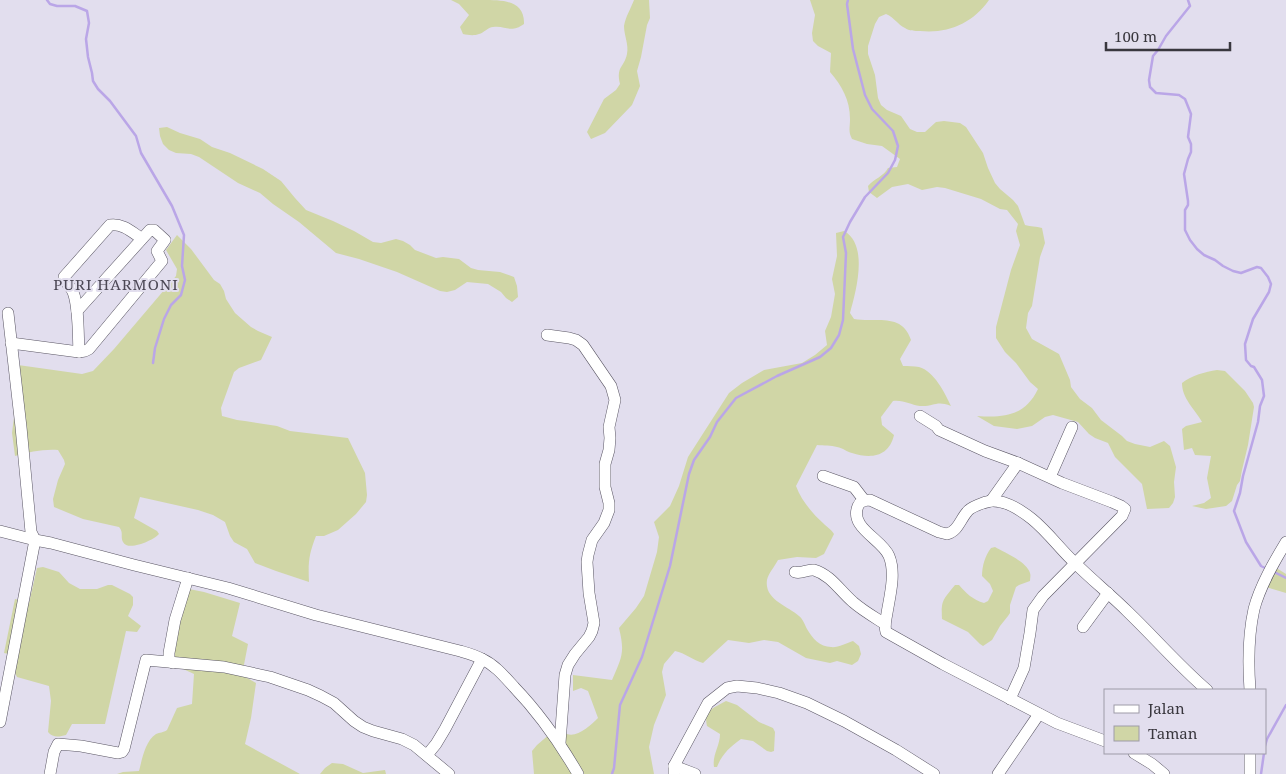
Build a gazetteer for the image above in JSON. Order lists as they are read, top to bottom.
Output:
{
  "districts": ["PURI HARMONI"],
  "legend": ["Jalan", "Taman"],
  "scale_bar": "100 m"
}
